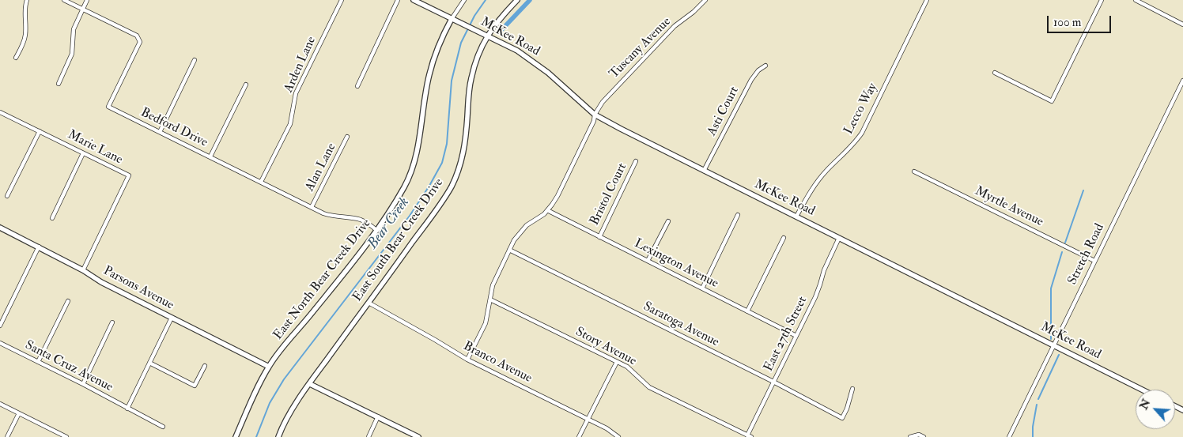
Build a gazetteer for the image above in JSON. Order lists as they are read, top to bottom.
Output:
{
  "streets": {
    "street": [
      "McKee Road",
      "Tuscany Avenue",
      "Arden Lane",
      "Lecco Way",
      "Asti Court",
      "Bedford Drive",
      "Marie Lane",
      "Alan Lane",
      "Bristol Court",
      "Myrtle Avenue",
      "East South Bear Creek Drive",
      "Stretch Road",
      "Lexington Avenue",
      "East North Bear Creek Drive",
      "Parsons Avenue",
      "Saratoga Avenue",
      "East 27th Street",
      "Story Avenue",
      "Branco Avenue",
      "Santa Cruz Avenue"
    ]
  },
  "crossings": [
    ["McKee Road", "Tuscany Avenue"],
    ["McKee Road", "Lecco Way"],
    ["McKee Road", "Asti Court"],
    ["McKee Road", "East South Bear Creek Drive"],
    ["McKee Road", "Stretch Road"],
    ["McKee Road", "East North Bear Creek Drive"],
    ["McKee Road", "East 27th Street"],
    ["Tuscany Avenue", "Lexington Avenue"],
    ["Tuscany Avenue", "Saratoga Avenue"],
    ["Tuscany Avenue", "Story Avenue"],
    ["Tuscany Avenue", "Branco Avenue"],
    ["Arden Lane", "Bedford Drive"],
    ["Bedford Drive", "Alan Lane"],
    ["Bedford Drive", "East North Bear Creek Drive"],
    ["Marie Lane", "Parsons Avenue"],
    ["Bristol Court", "Lexington Avenue"],
    ["Myrtle Avenue", "Stretch Road"],
    ["East South Bear Creek Drive", "Branco Avenue"],
    ["Lexington Avenue", "East 27th Street"],
    ["East North Bear Creek Drive", "Parsons Avenue"],
    ["Saratoga Avenue", "East 27th Street"],
    ["East 27th Street", "Story Avenue"]
  ],
  "water": ["Bear Creek"],
  "scale_bar": "100 m",
  "north": "top left"
}
